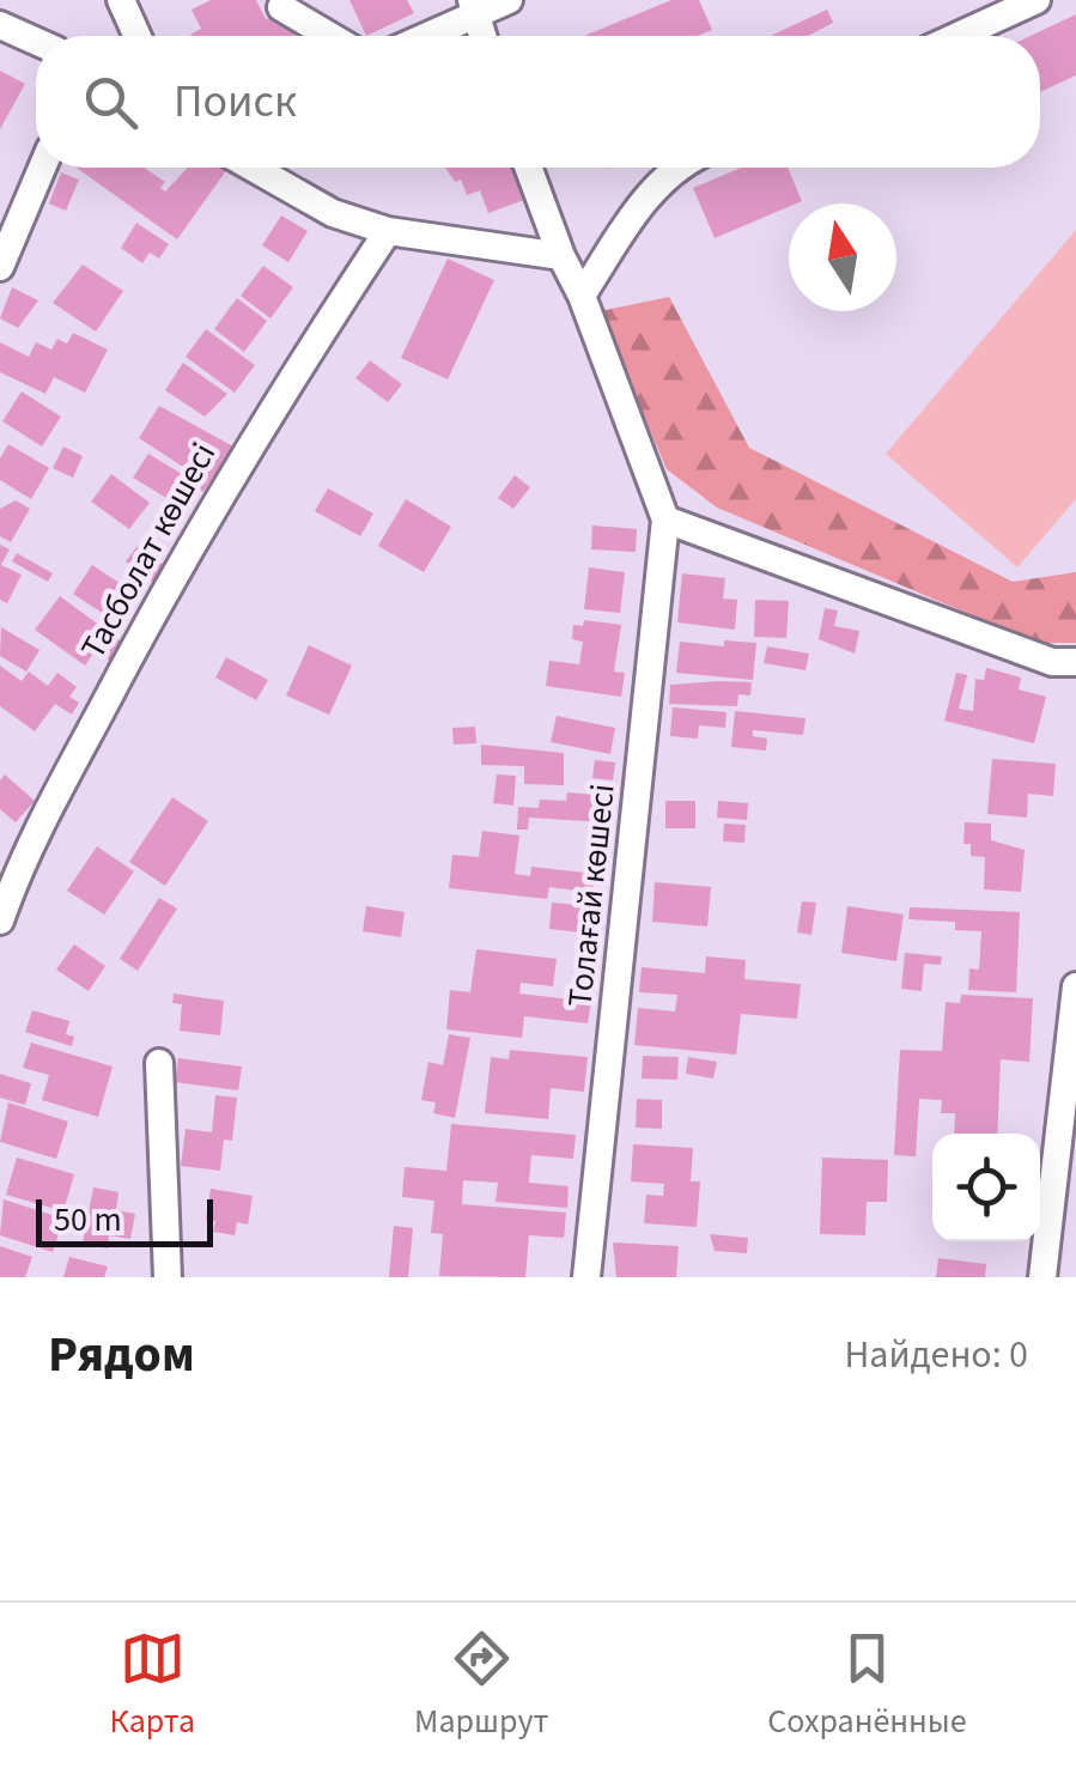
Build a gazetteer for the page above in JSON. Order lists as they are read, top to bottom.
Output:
{
  "streets": {
    "street": ["Тасболат көшесі", "Толағай көшесі"]
  },
  "scale_bar": "50 m",
  "north": "top",
  "page": {
    "search": "Поиск",
    "scale": "50 m",
    "heading": ["Рядом", "Найдено: 0"],
    "nav": ["Карта", "Маршрут", "Сохранённые"]
  }
}
